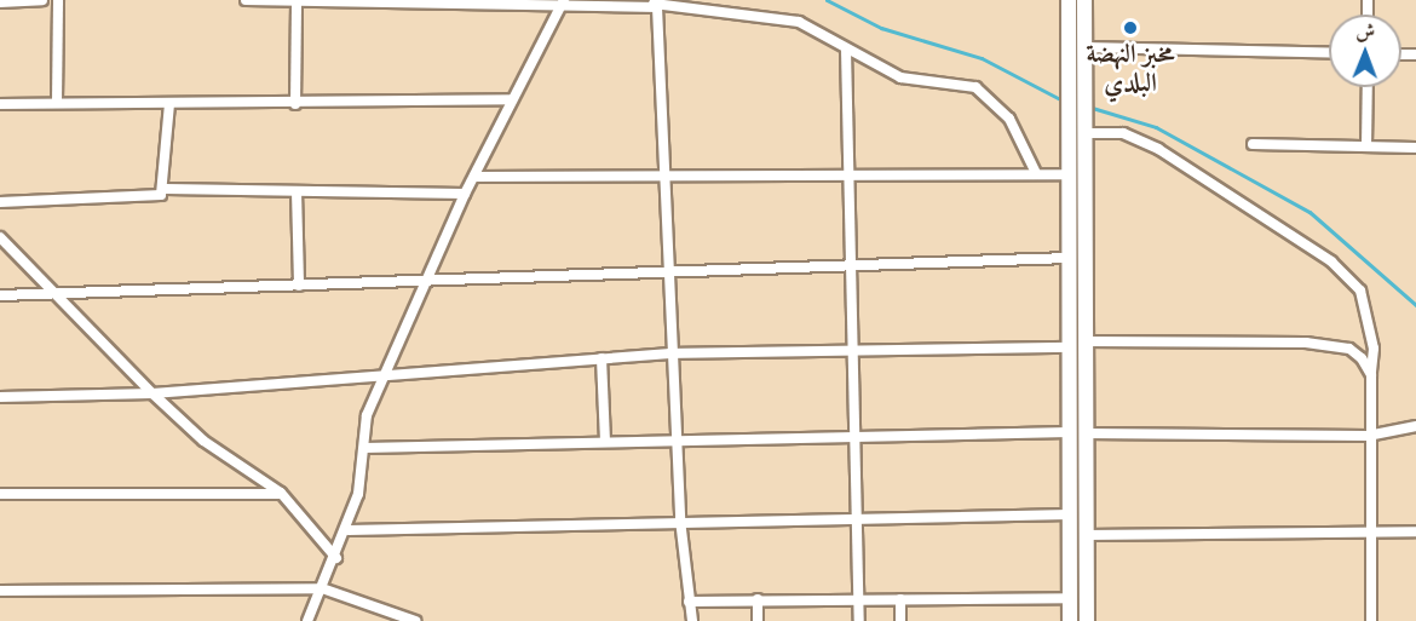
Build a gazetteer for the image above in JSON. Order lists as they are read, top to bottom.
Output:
{
  "places": ["مخبز النهضة البلدي"],
  "north": "top"
}
